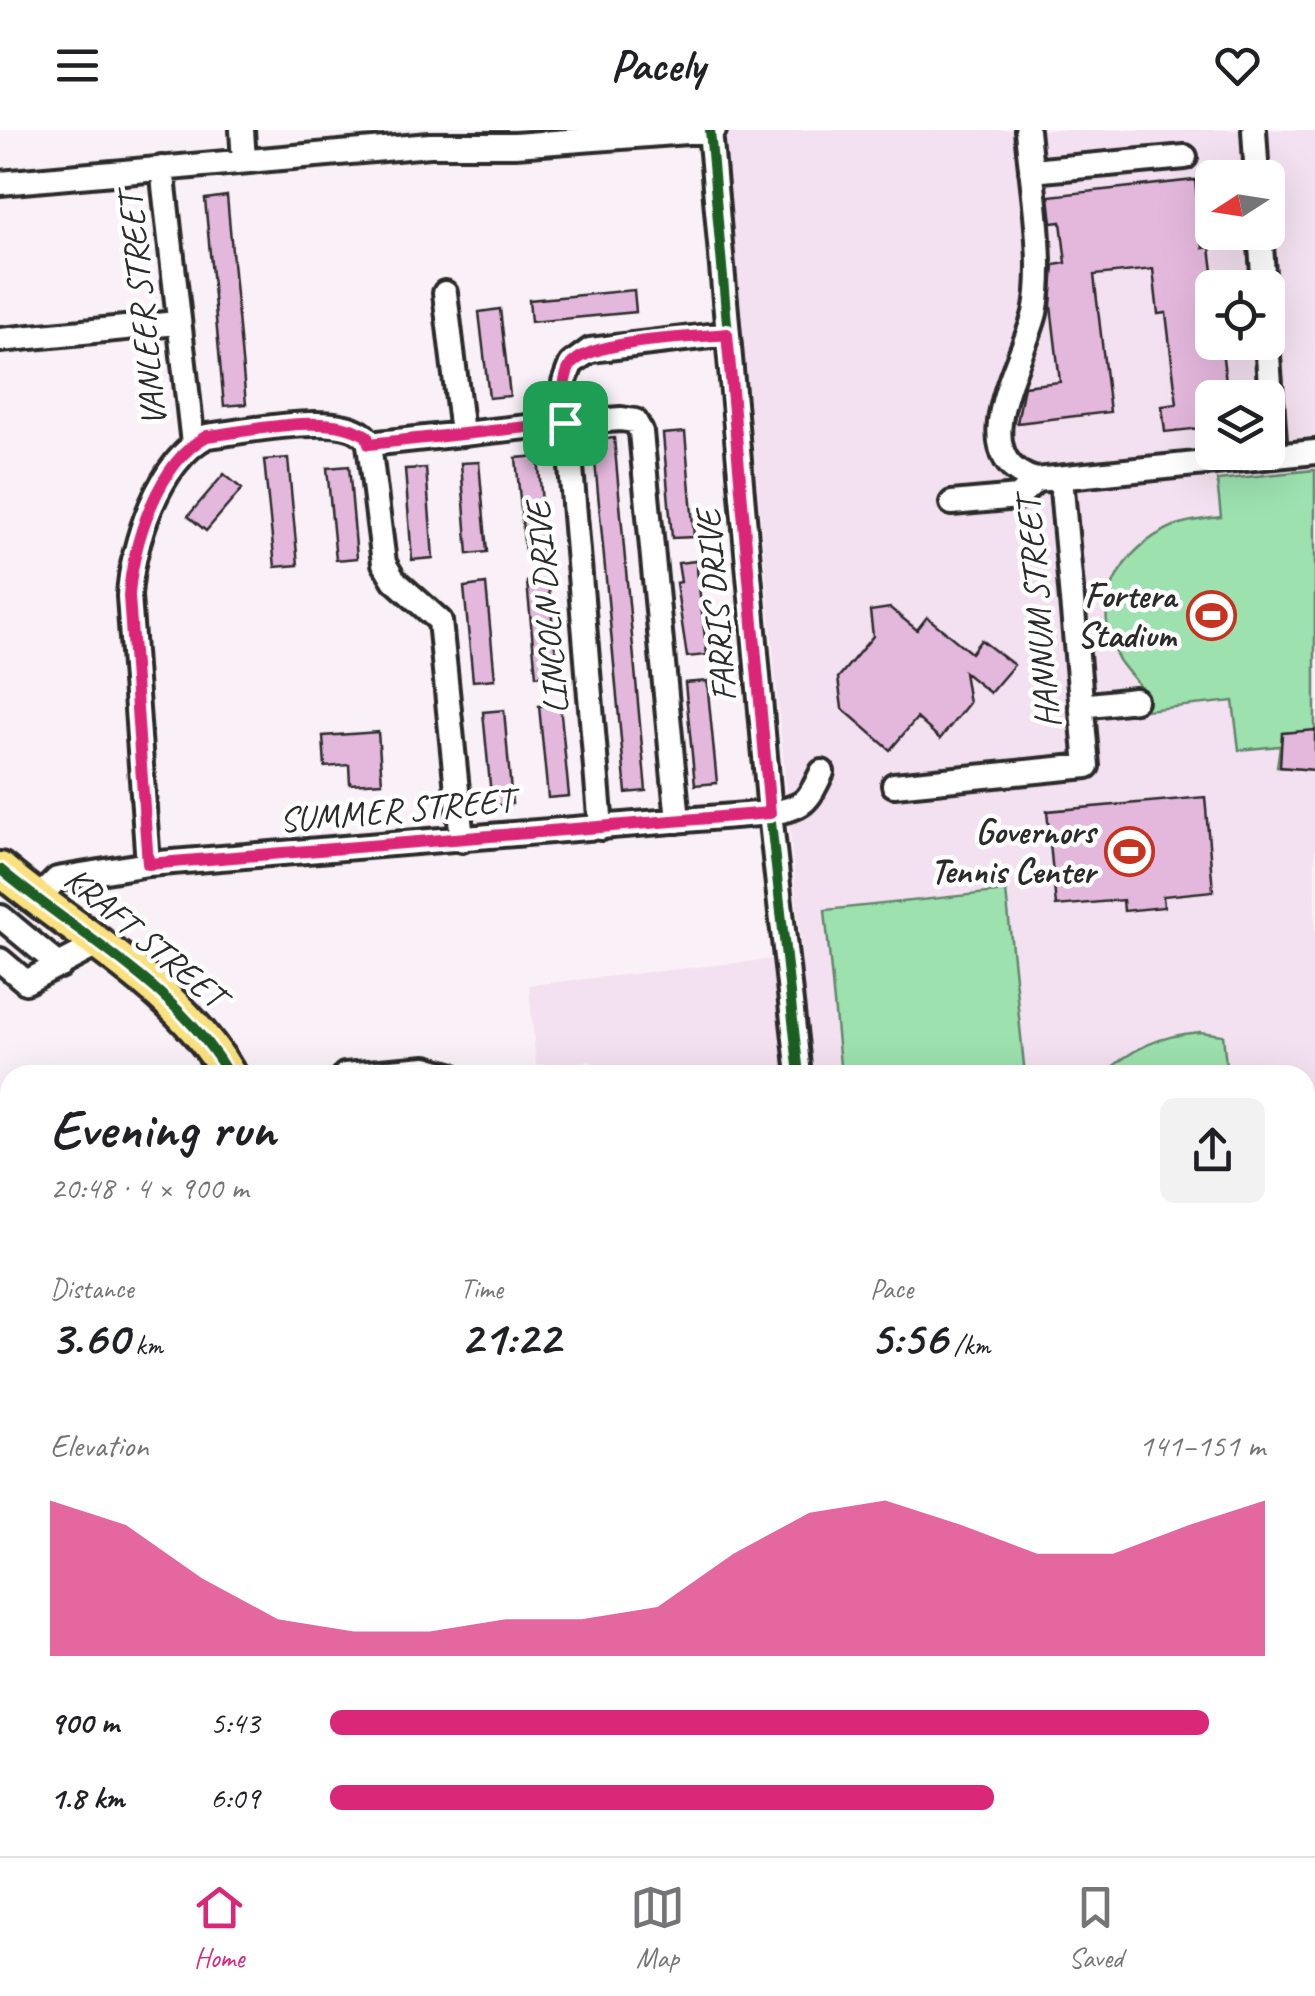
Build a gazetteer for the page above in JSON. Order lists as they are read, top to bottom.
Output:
{
  "streets": {
    "highway": ["KRAFT STREET"],
    "street": [
      "VANLEER STREET",
      "FARRIS DRIVE",
      "LINCOLN DRIVE",
      "HANNUM STREET",
      "SUMMER STREET"
    ]
  },
  "crossings": [
    ["FARRIS DRIVE", "LINCOLN DRIVE"],
    ["FARRIS DRIVE", "SUMMER STREET"],
    ["LINCOLN DRIVE", "SUMMER STREET"],
    ["SUMMER STREET", "KRAFT STREET"]
  ],
  "places": {
    "sports": ["Fortera Stadium", "Governors Tennis Center"]
  },
  "north": "left",
  "page": {
    "header": "Pacely",
    "heading": ["Evening run", "20:48 · 4 × 900 m"],
    "stats": [
      ["Distance", "3.60 km"],
      ["Time", "21:22"],
      ["Pace", "5:56 /km"]
    ],
    "chart": ["Elevation", "141–151 m"],
    "list": [
      {
        "name": "900 m",
        "note": "5:43"
      },
      {
        "name": "1.8 km",
        "note": "6:09"
      }
    ],
    "tabs": ["Home", "Map", "Saved"]
  }
}
